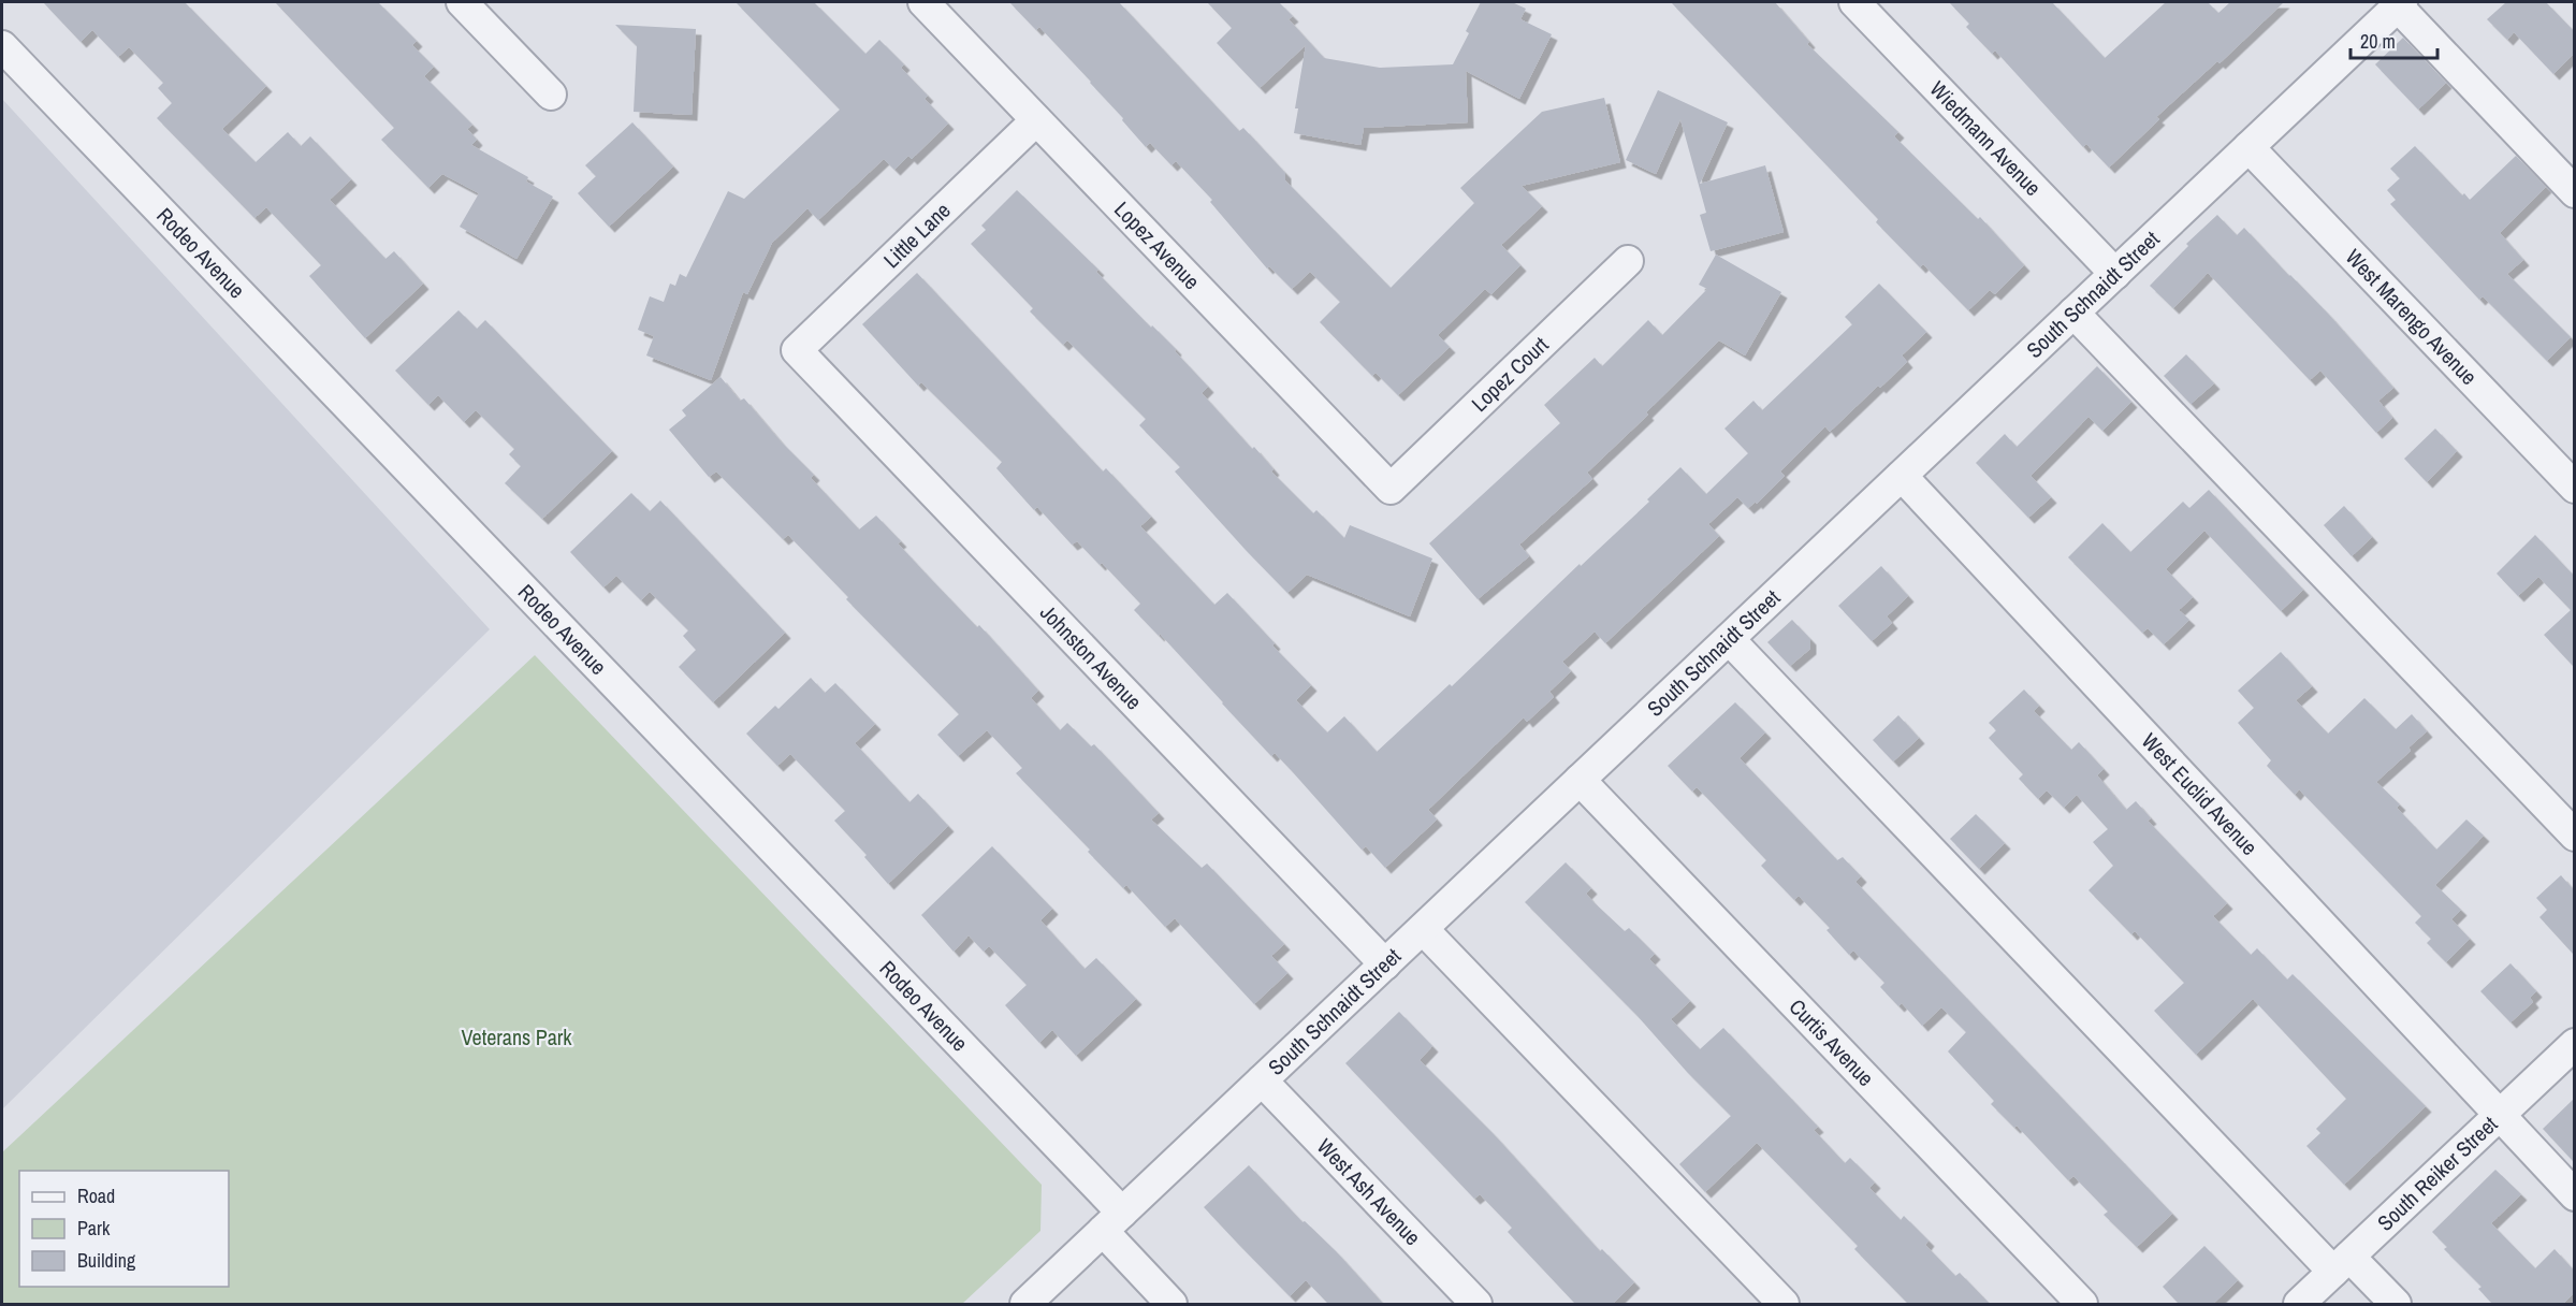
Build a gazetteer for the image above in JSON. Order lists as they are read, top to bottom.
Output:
{
  "streets": {
    "street": [
      "Wiedmann Avenue",
      "Little Lane",
      "Lopez Avenue",
      "Rodeo Avenue",
      "South Schnaidt Street",
      "West Marengo Avenue",
      "Lopez Court",
      "Johnston Avenue",
      "West Euclid Avenue",
      "Curtis Avenue",
      "South Reiker Street",
      "West Ash Avenue"
    ]
  },
  "crossings": [
    ["Wiedmann Avenue", "South Schnaidt Street"],
    ["Little Lane", "Lopez Avenue"],
    ["Little Lane", "Johnston Avenue"],
    ["Lopez Avenue", "Lopez Court"],
    ["Rodeo Avenue", "South Schnaidt Street"],
    ["South Schnaidt Street", "West Marengo Avenue"],
    ["South Schnaidt Street", "Johnston Avenue"],
    ["South Schnaidt Street", "West Euclid Avenue"],
    ["South Schnaidt Street", "Curtis Avenue"],
    ["South Schnaidt Street", "West Ash Avenue"],
    ["West Euclid Avenue", "South Reiker Street"]
  ],
  "parks": ["Veterans Park"],
  "legend": ["Road", "Park", "Building"],
  "scale_bar": "20 m"
}
